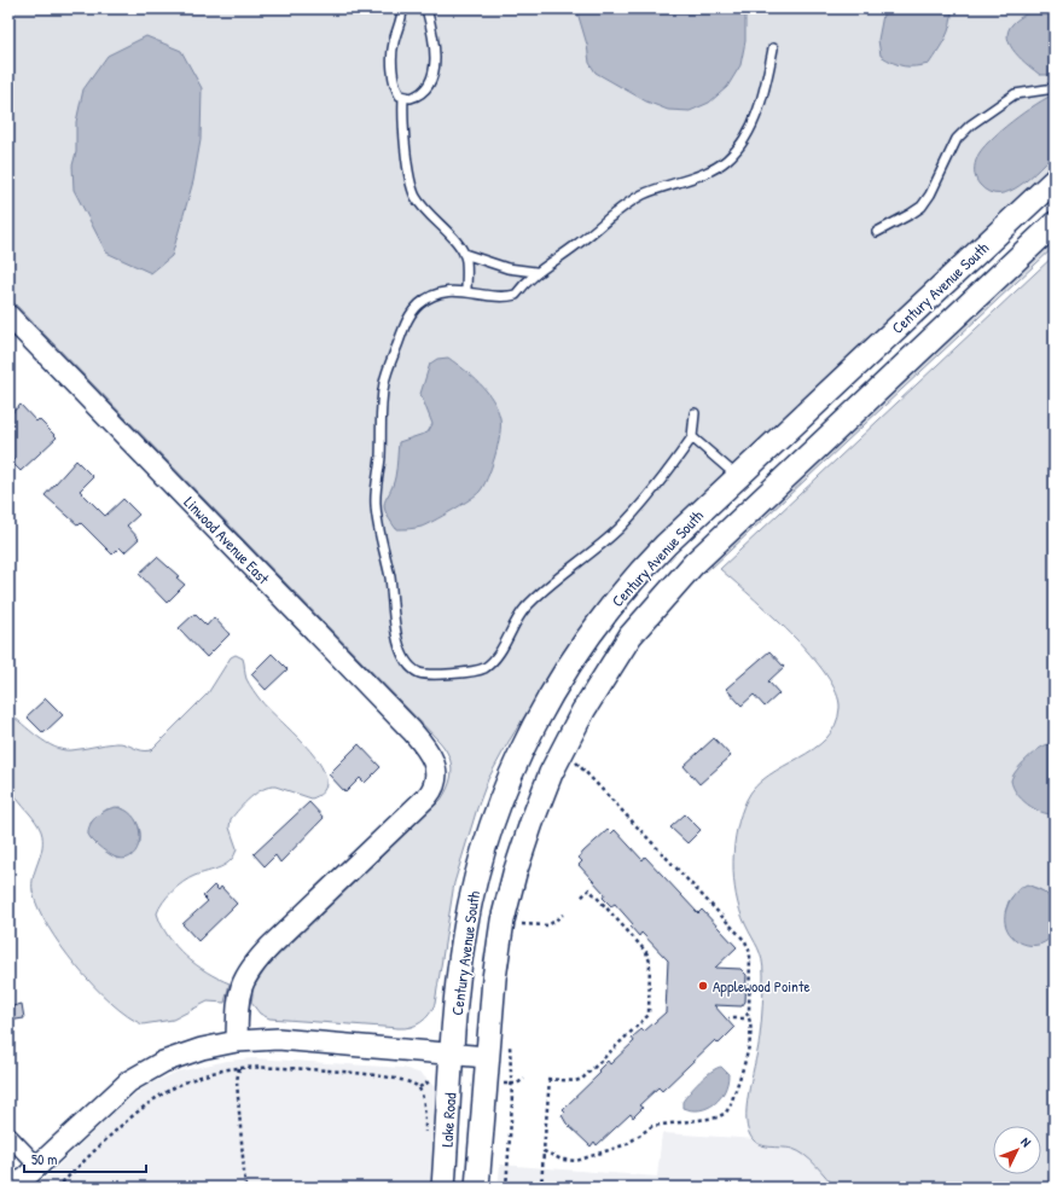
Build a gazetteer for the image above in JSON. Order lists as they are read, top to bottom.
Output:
{
  "streets": {
    "main road": ["Century Avenue South", "Lake Road"],
    "street": ["Linwood Avenue East"]
  },
  "crossings": [
    ["Century Avenue South", "Lake Road"]
  ],
  "places": ["Applewood Pointe"],
  "scale_bar": "50 m",
  "north": "top right"
}
